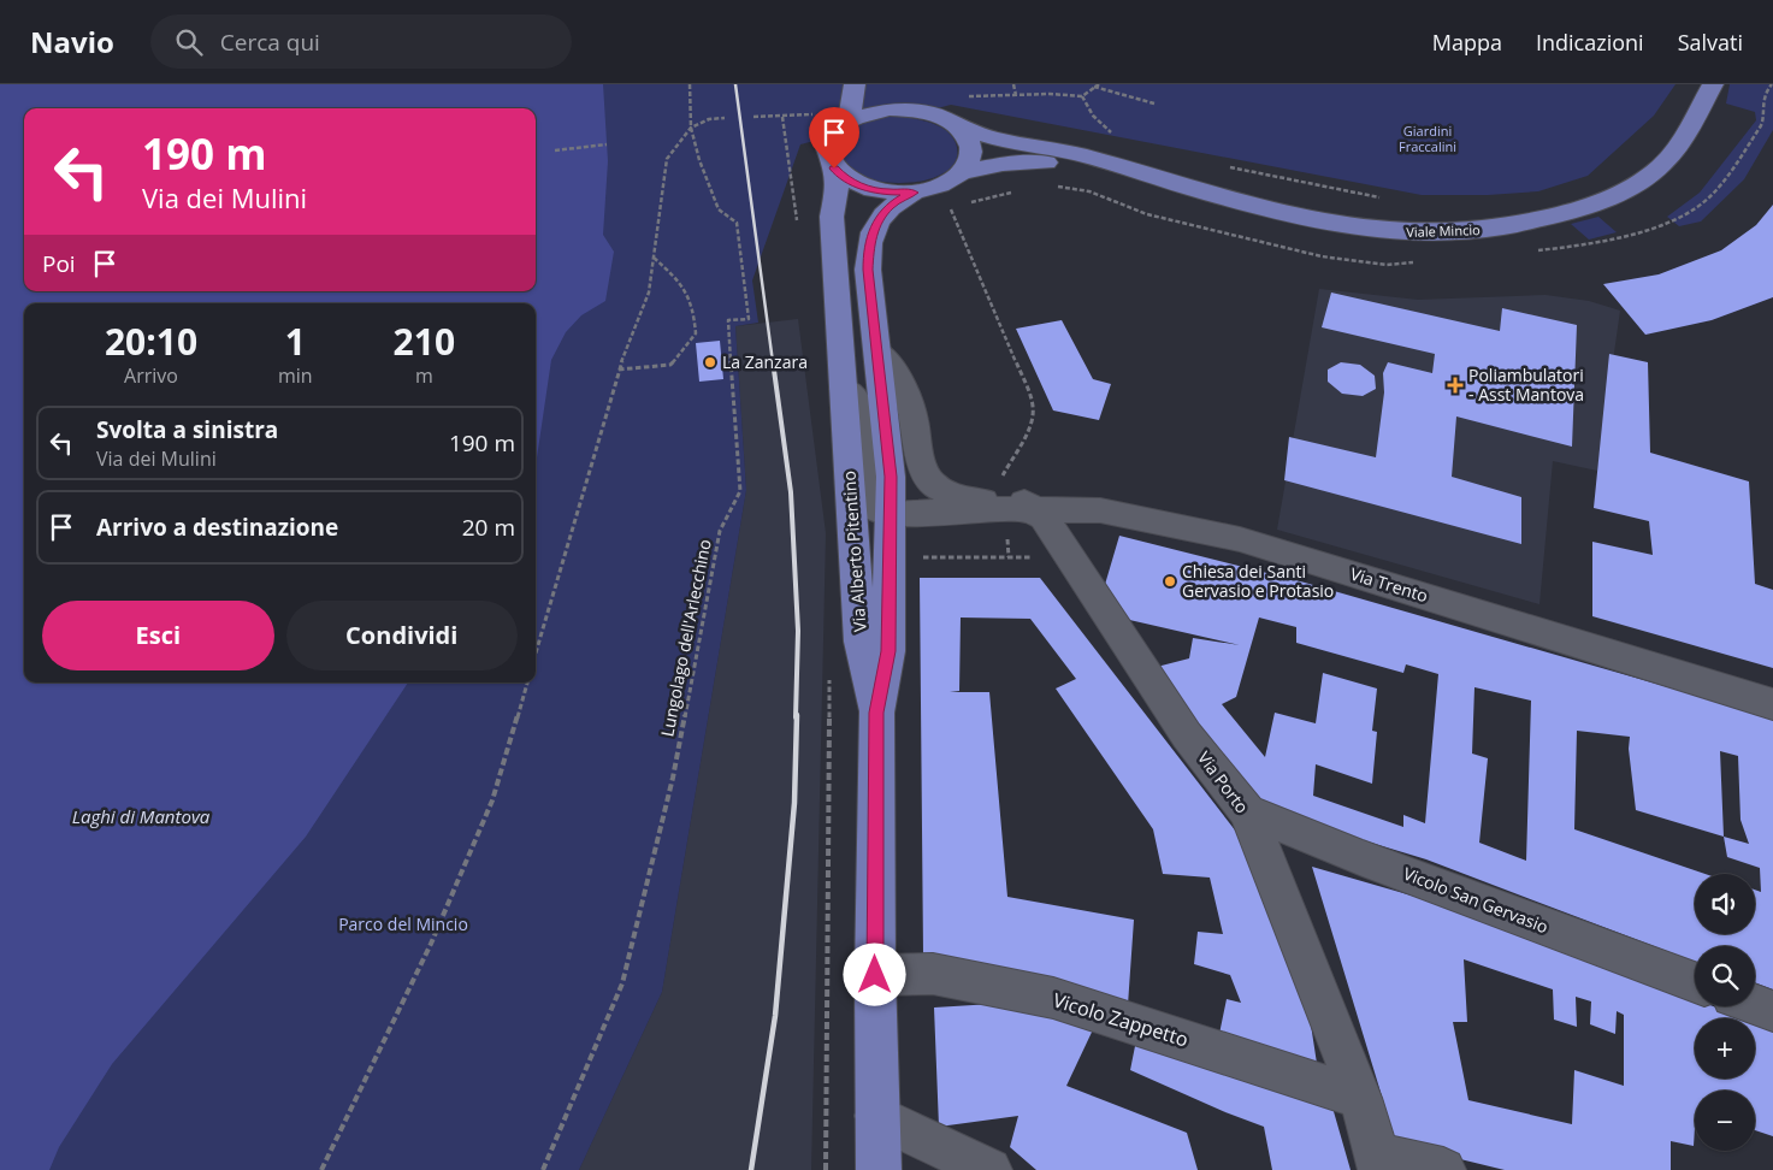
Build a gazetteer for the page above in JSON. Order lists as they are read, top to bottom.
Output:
{
  "streets": {
    "main road": ["Viale Mincio", "Via Alberto Pitentino"],
    "street": [
      "Via Trento",
      "Via Porto",
      "Vicolo San Gervasio",
      "Vicolo Zappetto"
    ],
    "path": ["Lungolago dell'Arlecchino"]
  },
  "crossings": [
    ["Viale Mincio", "Via Alberto Pitentino"],
    ["Via Alberto Pitentino", "Via Trento"],
    ["Via Alberto Pitentino", "Vicolo Zappetto"],
    ["Via Trento", "Via Porto"],
    ["Via Porto", "Vicolo San Gervasio"],
    ["Via Porto", "Vicolo Zappetto"]
  ],
  "water": ["Laghi di Mantova"],
  "parks": ["Giardini Fraccalini", "Parco del Mincio"],
  "places": {
    "other": ["La Zanzara", "Chiesa dei Santi Gervasio e Protasio"],
    "health": ["Poliambulatori - Asst Mantova"]
  },
  "page": {
    "header": "Navio",
    "search": "Cerca qui",
    "nav": ["Mappa", "Indicazioni", "Salvati"],
    "turn": ["190 m", "Via dei Mulini"],
    "then": "Poi",
    "eta": [
      "20:10",
      "Arrivo",
      "1",
      "min",
      "210",
      "m"
    ],
    "list": [
      {
        "name": "Svolta a sinistra",
        "note": "Via dei Mulini",
        "value": "190 m"
      },
      {
        "name": "Arrivo a destinazione",
        "value": "20 m"
      }
    ],
    "buttons": ["Esci", "Condividi"],
    "map_buttons": ["+", "−"]
  }
}
